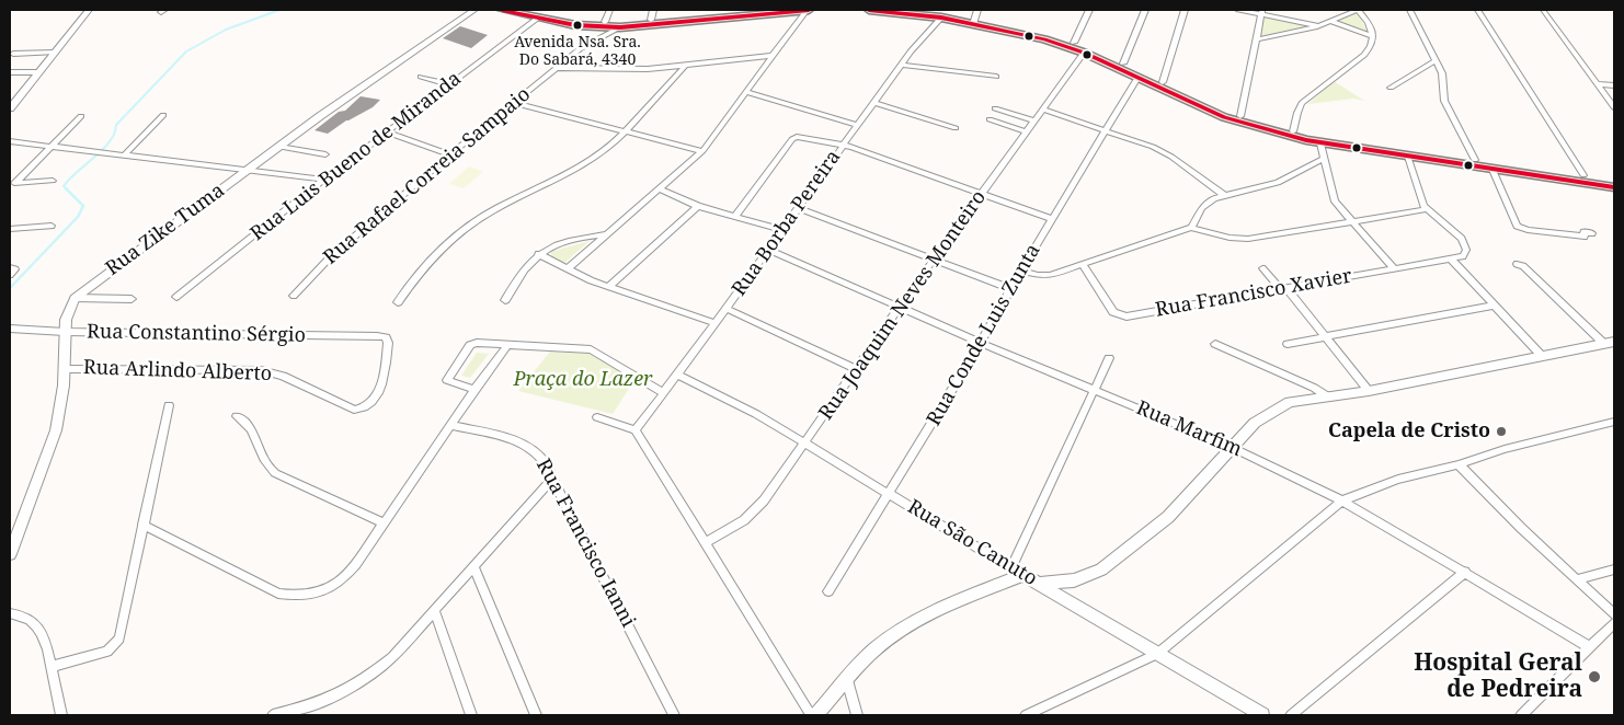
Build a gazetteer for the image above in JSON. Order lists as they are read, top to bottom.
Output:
{
  "streets": {
    "street": [
      "Rua Luis Bueno de Miranda",
      "Rua Rafael Correia Sampaio",
      "Rua Borba Pereira",
      "Rua Zike Tuma",
      "Rua Francisco Xavier",
      "Rua Joaquim Neves Monteiro",
      "Rua Constantino Sérgio",
      "Rua Conde Luis Zunta",
      "Rua Arlindo Alberto",
      "Rua Marfim",
      "Rua Francisco Ianni",
      "Rua São Canuto"
    ]
  },
  "crossings": [
    ["Rua Borba Pereira", "Rua Marfim"],
    ["Rua Borba Pereira", "Rua São Canuto"],
    ["Rua Joaquim Neves Monteiro", "Rua Marfim"],
    ["Rua Joaquim Neves Monteiro", "Rua São Canuto"],
    ["Rua Constantino Sérgio", "Rua Arlindo Alberto"],
    ["Rua Conde Luis Zunta", "Rua Marfim"],
    ["Rua Conde Luis Zunta", "Rua São Canuto"]
  ],
  "parks": ["Praça do Lazer"],
  "places": ["Avenida Nsa. Sra. Do Sabará, 4340", "Capela de Cristo", "Hospital Geral de Pedreira"]
}
